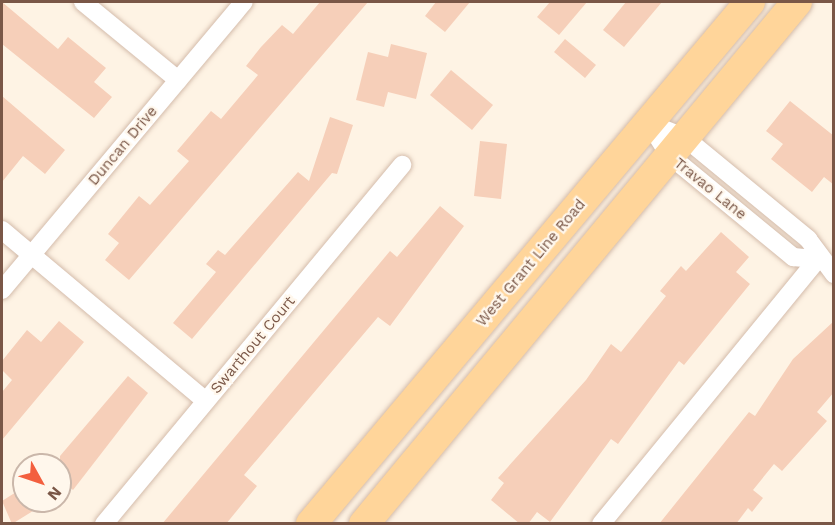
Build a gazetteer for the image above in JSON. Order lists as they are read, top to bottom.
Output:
{
  "streets": {
    "main road": ["West Grant Line Road"],
    "street": ["Duncan Drive", "Travao Lane", "Swarthout Court"]
  },
  "crossings": [
    ["Travao Lane", "West Grant Line Road"]
  ],
  "north": "bottom right"
}
